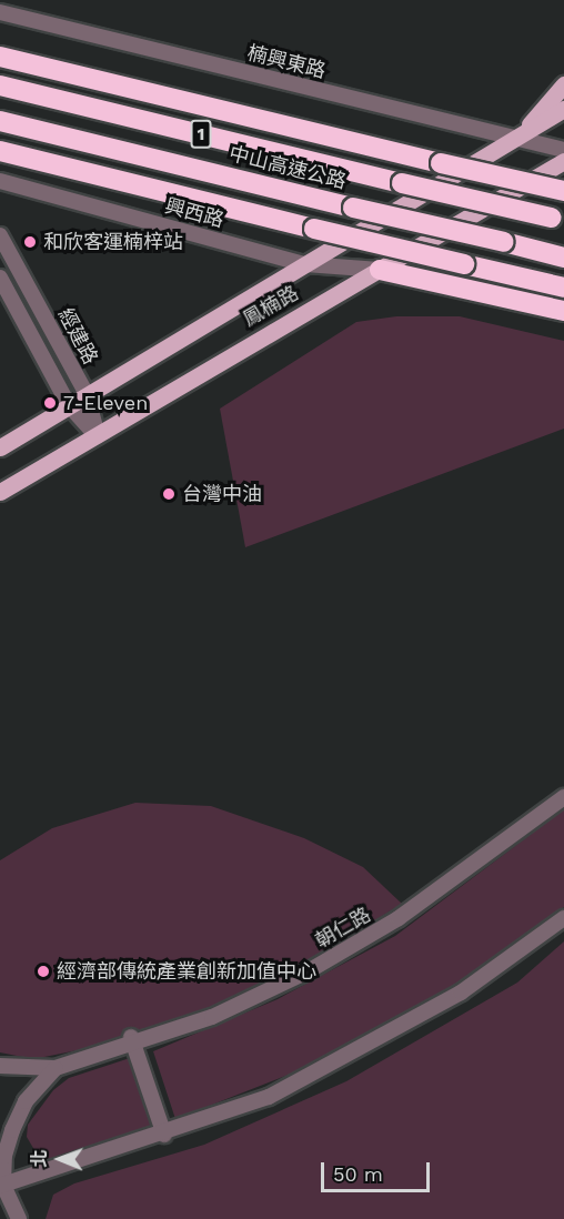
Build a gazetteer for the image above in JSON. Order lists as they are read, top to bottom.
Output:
{
  "streets": {
    "highway": ["1", "中山高速公路"],
    "main road": ["鳳楠路"],
    "street": [
      "楠興東路",
      "興西路",
      "經建路",
      "朝仁路"
    ]
  },
  "crossings": [
    ["楠興東路", "鳳楠路"],
    ["興西路", "鳳楠路"],
    ["鳳楠路", "經建路"]
  ],
  "places": [
    "和欣客運楠梓站",
    "7-Eleven",
    "台灣中油",
    "經濟部傳統產業創新加值中心"
  ],
  "scale_bar": "50 m",
  "north": "left"
}
